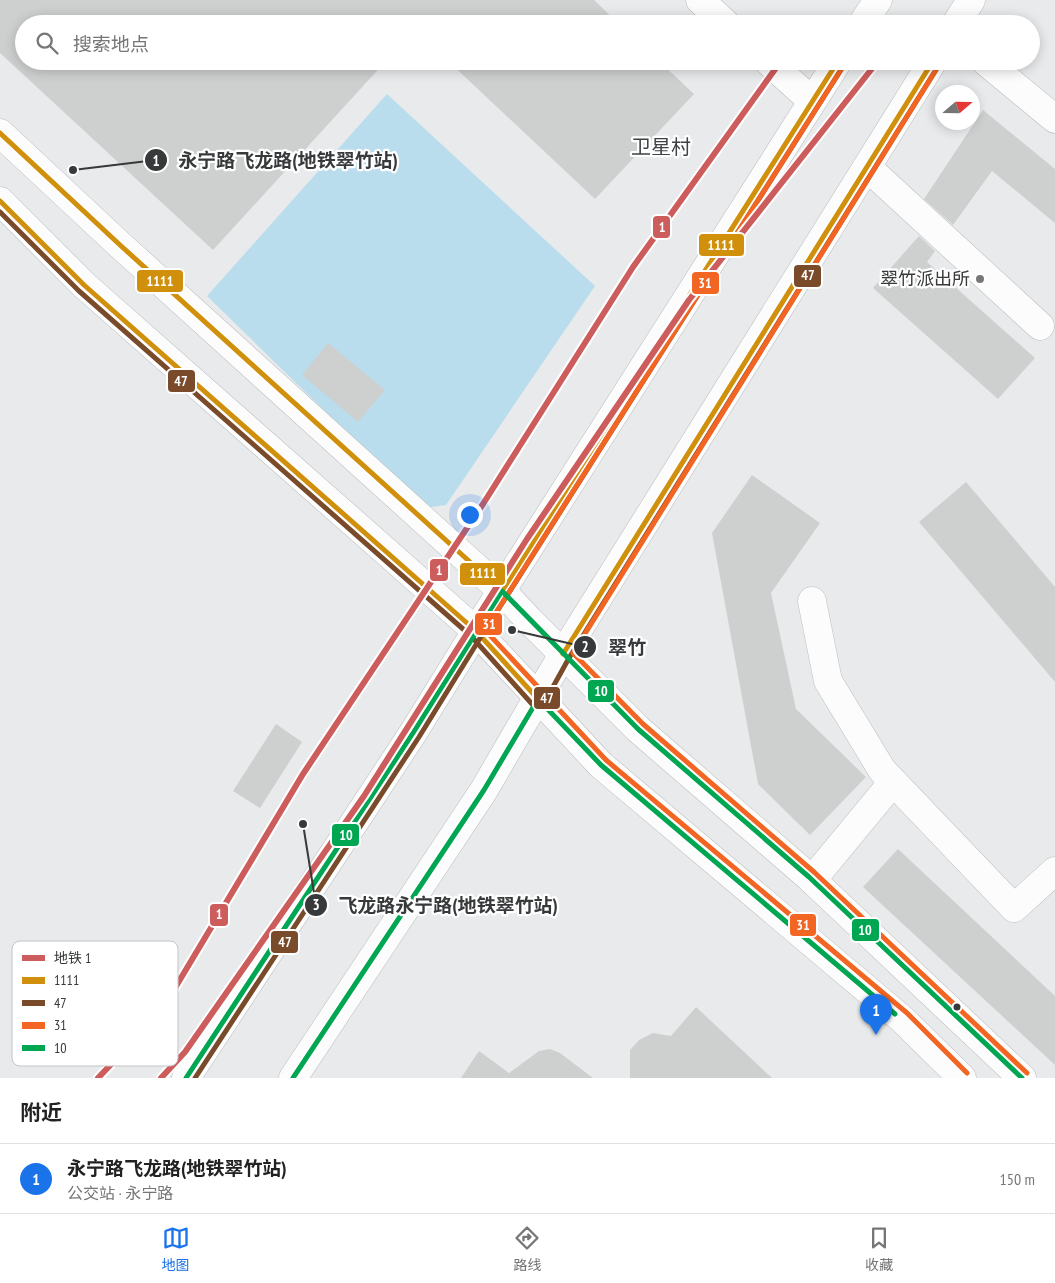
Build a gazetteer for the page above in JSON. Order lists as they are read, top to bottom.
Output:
{
  "districts": ["卫星村"],
  "places": [
    "永宁路飞龙路(地铁翠竹站)",
    "翠竹派出所",
    "翠竹",
    "飞龙路永宁路(地铁翠竹站)"
  ],
  "lines": [
    "metro line 1",
    "transit line 1111",
    "transit line 47",
    "transit line 31",
    "transit line 10"
  ],
  "legend": [
    "地铁 1",
    "1111",
    "47",
    "31",
    "10"
  ],
  "north": "right",
  "page": {
    "search": "搜索地点",
    "pins": "1",
    "heading": "附近",
    "list": [
      {
        "mark": "1",
        "name": "永宁路飞龙路(地铁翠竹站)",
        "note": "公交站 · 永宁路",
        "value": "150 m"
      }
    ],
    "nav": ["地图", "路线", "收藏"]
  }
}
